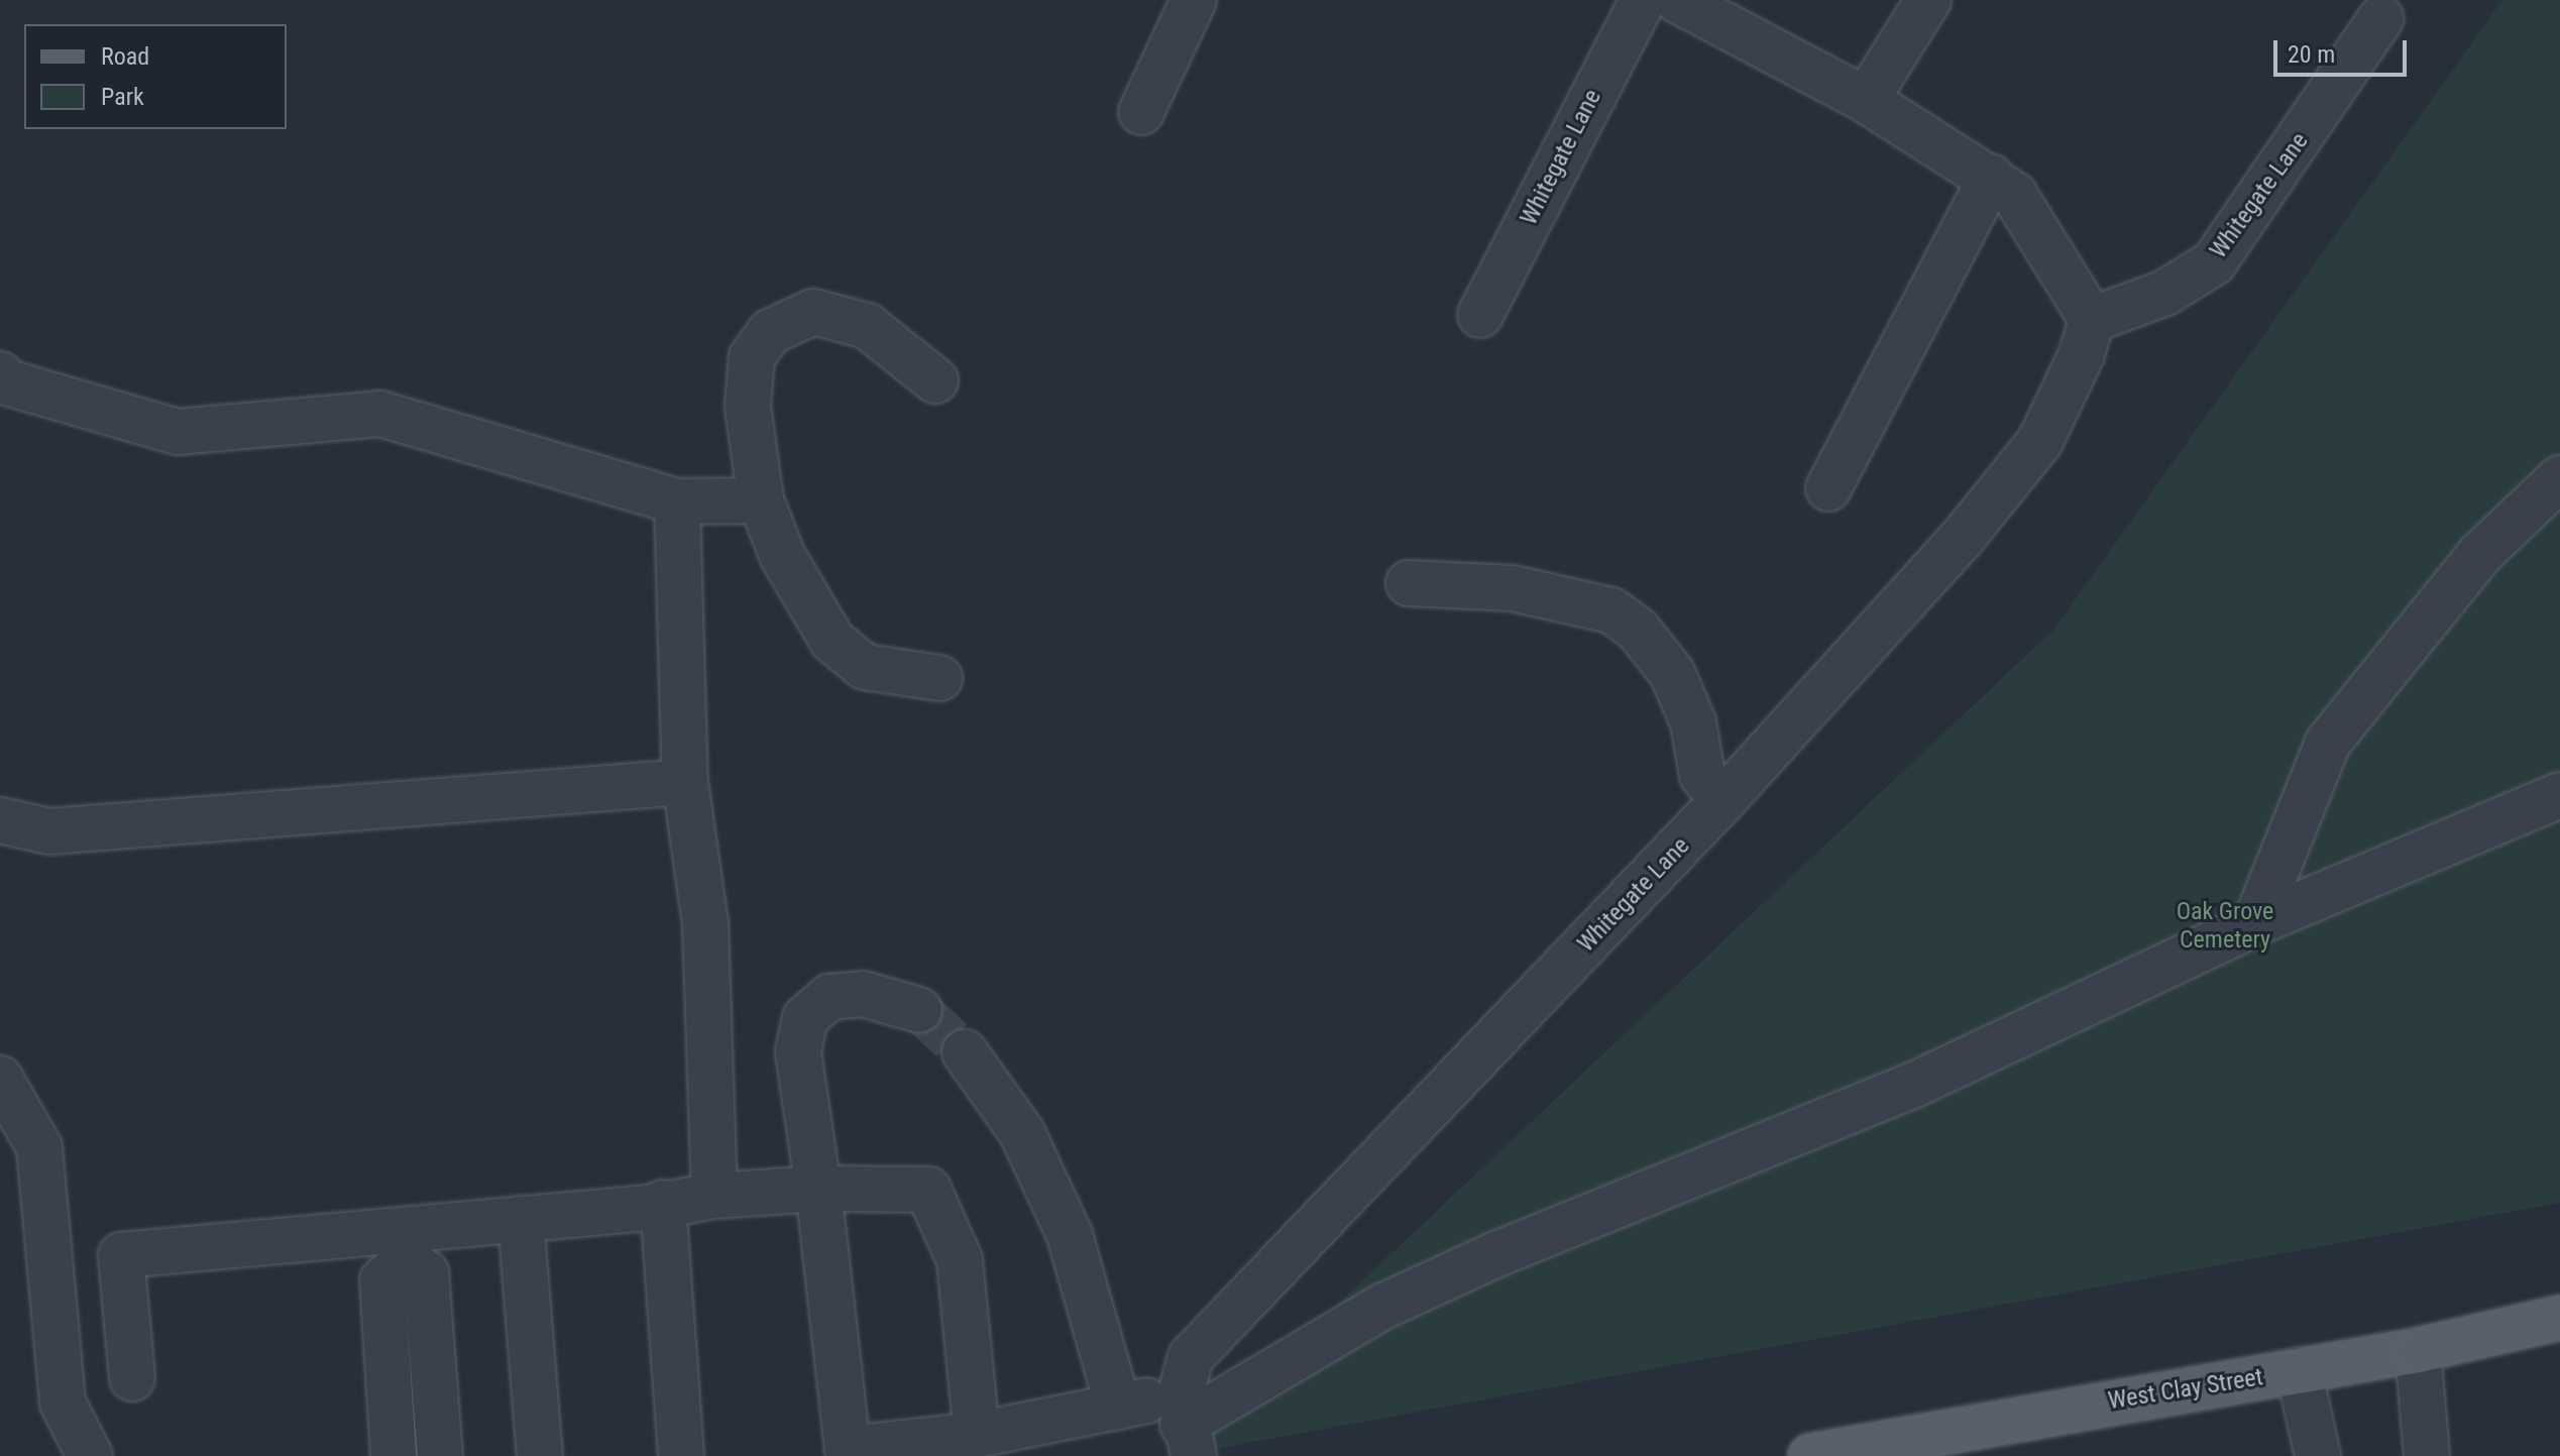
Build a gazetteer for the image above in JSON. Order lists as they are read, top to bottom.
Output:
{
  "streets": {
    "main road": ["West Clay Street"],
    "street": ["Whitegate Lane"]
  },
  "parks": ["Oak Grove Cemetery"],
  "legend": ["Road", "Park"],
  "scale_bar": "20 m"
}
